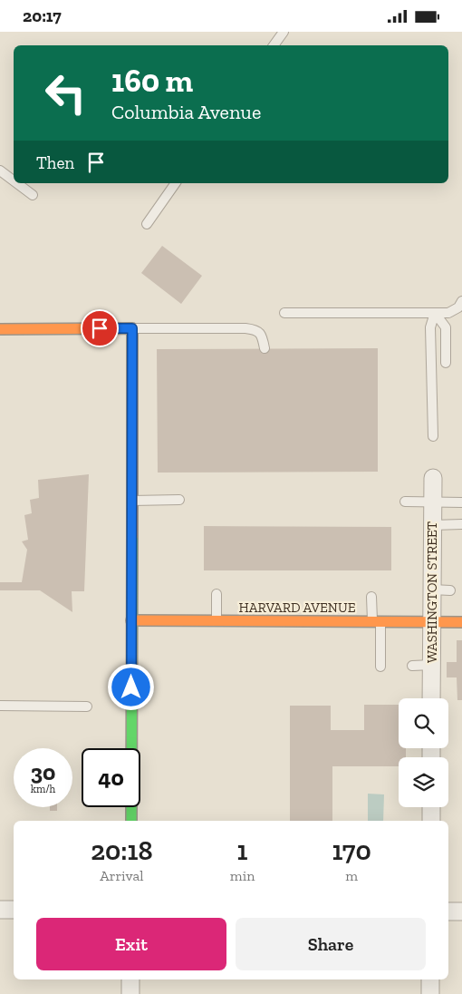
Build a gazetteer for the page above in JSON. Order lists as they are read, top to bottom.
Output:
{
  "streets": {
    "street": ["WASHINGTON STREET", "HARVARD AVENUE"]
  },
  "crossings": [
    ["WASHINGTON STREET", "HARVARD AVENUE"]
  ],
  "page": {
    "status": "20:17",
    "turn": ["160 m", "Columbia Avenue"],
    "then": "Then",
    "speed": "30 km/h",
    "limit": "40",
    "eta": [
      "20:18",
      "Arrival",
      "1",
      "min",
      "170",
      "m"
    ],
    "buttons": ["Exit", "Share"]
  }
}
